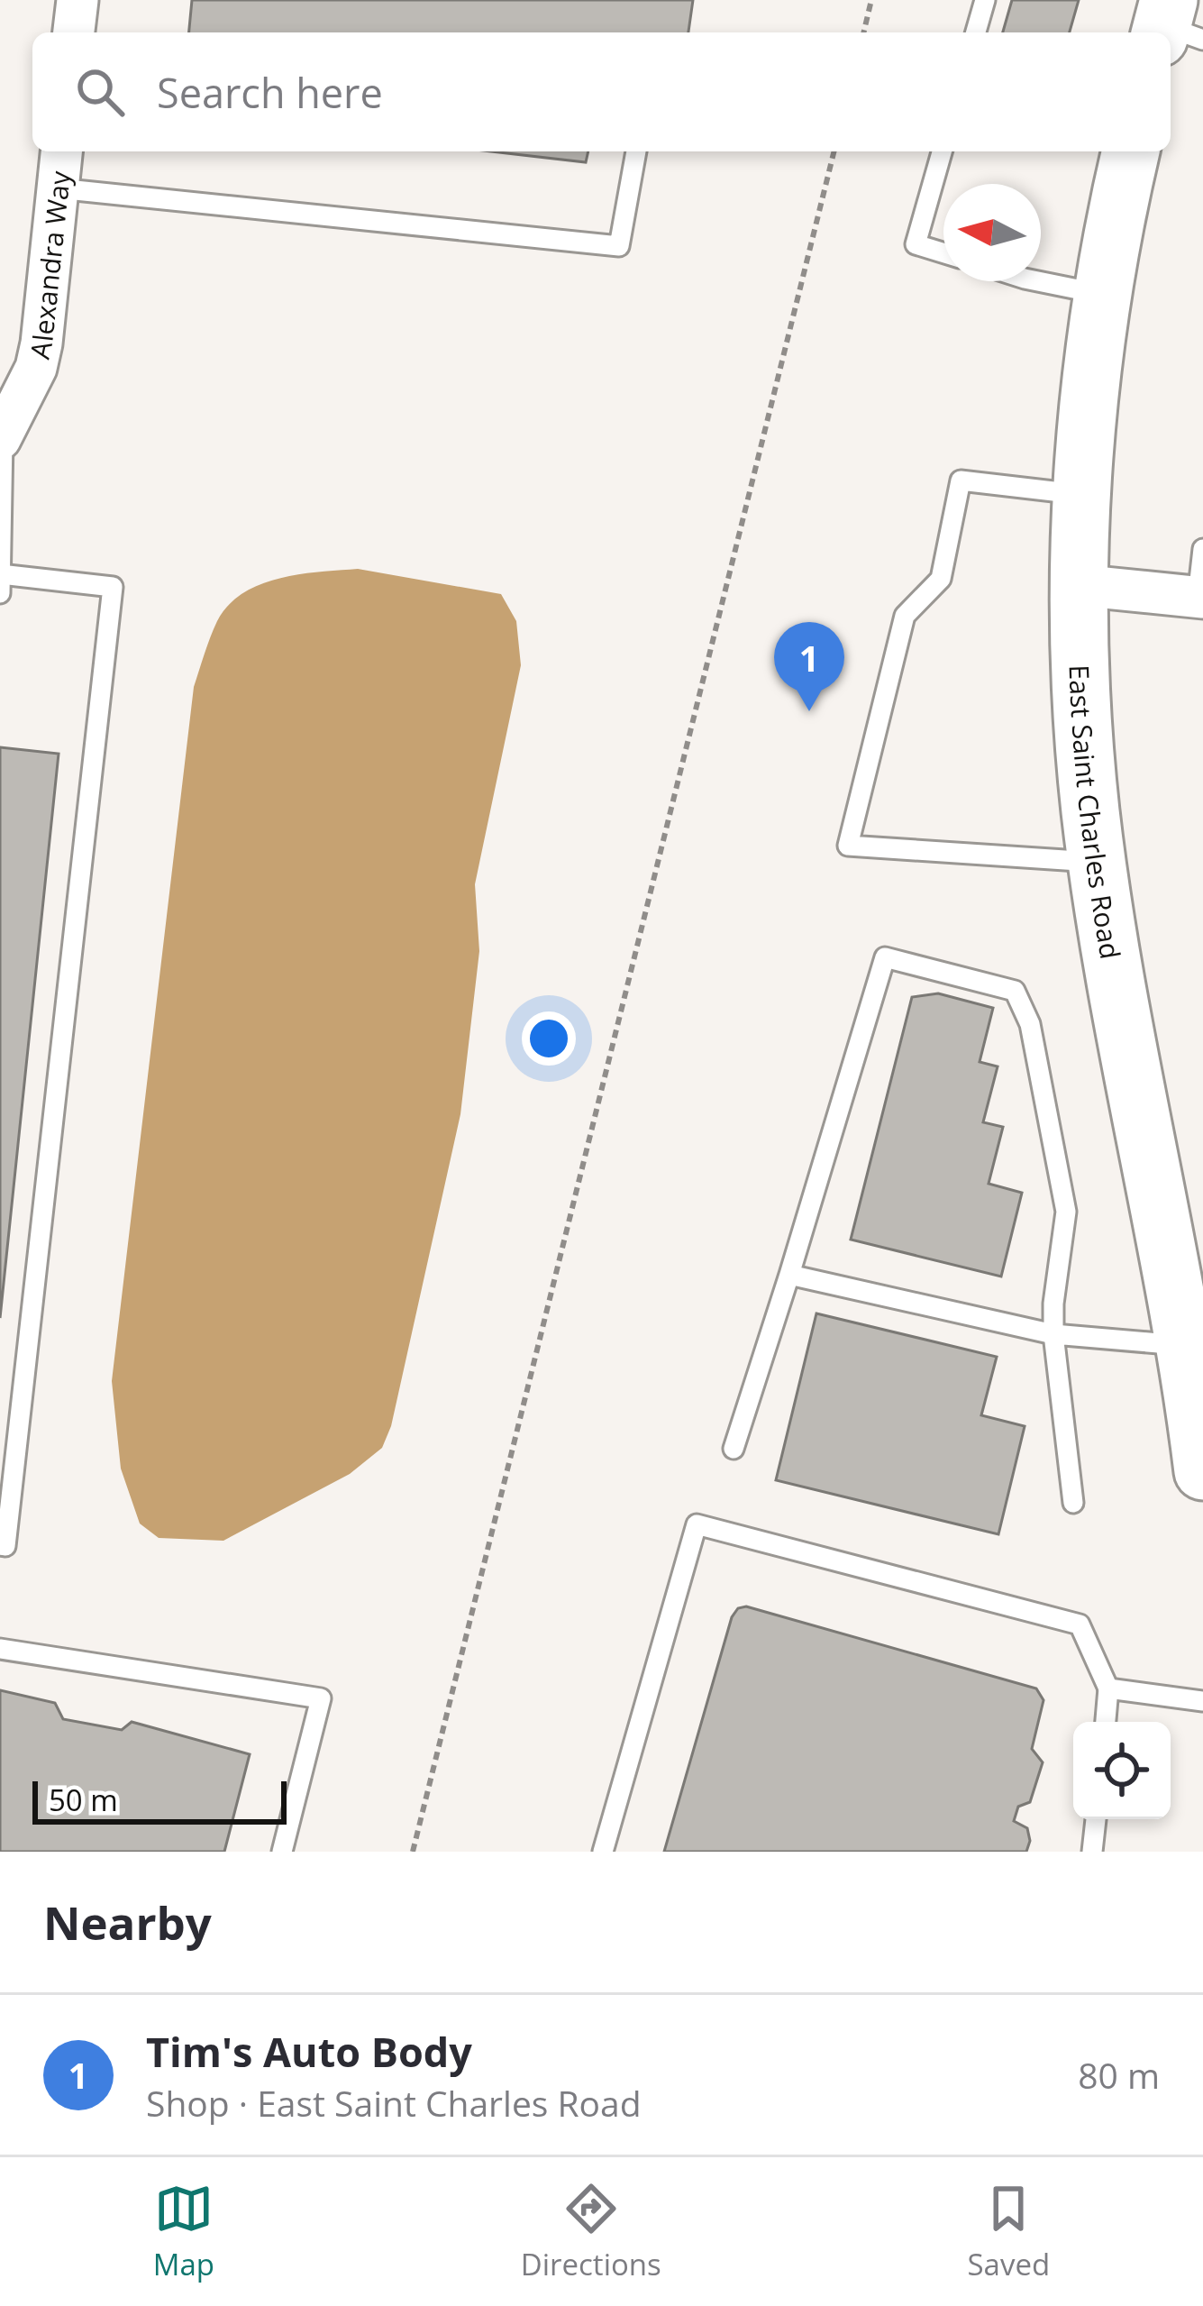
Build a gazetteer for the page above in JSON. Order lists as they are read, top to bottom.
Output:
{
  "streets": {
    "street": ["Alexandra Way", "East Saint Charles Road"]
  },
  "scale_bar": "50 m",
  "north": "left",
  "page": {
    "search": "Search here",
    "pins": "1",
    "scale": "50 m",
    "heading": "Nearby",
    "list": [
      {
        "mark": "1",
        "name": "Tim's Auto Body",
        "note": "Shop · East Saint Charles Road",
        "value": "80 m"
      }
    ],
    "nav": ["Map", "Directions", "Saved"]
  }
}
